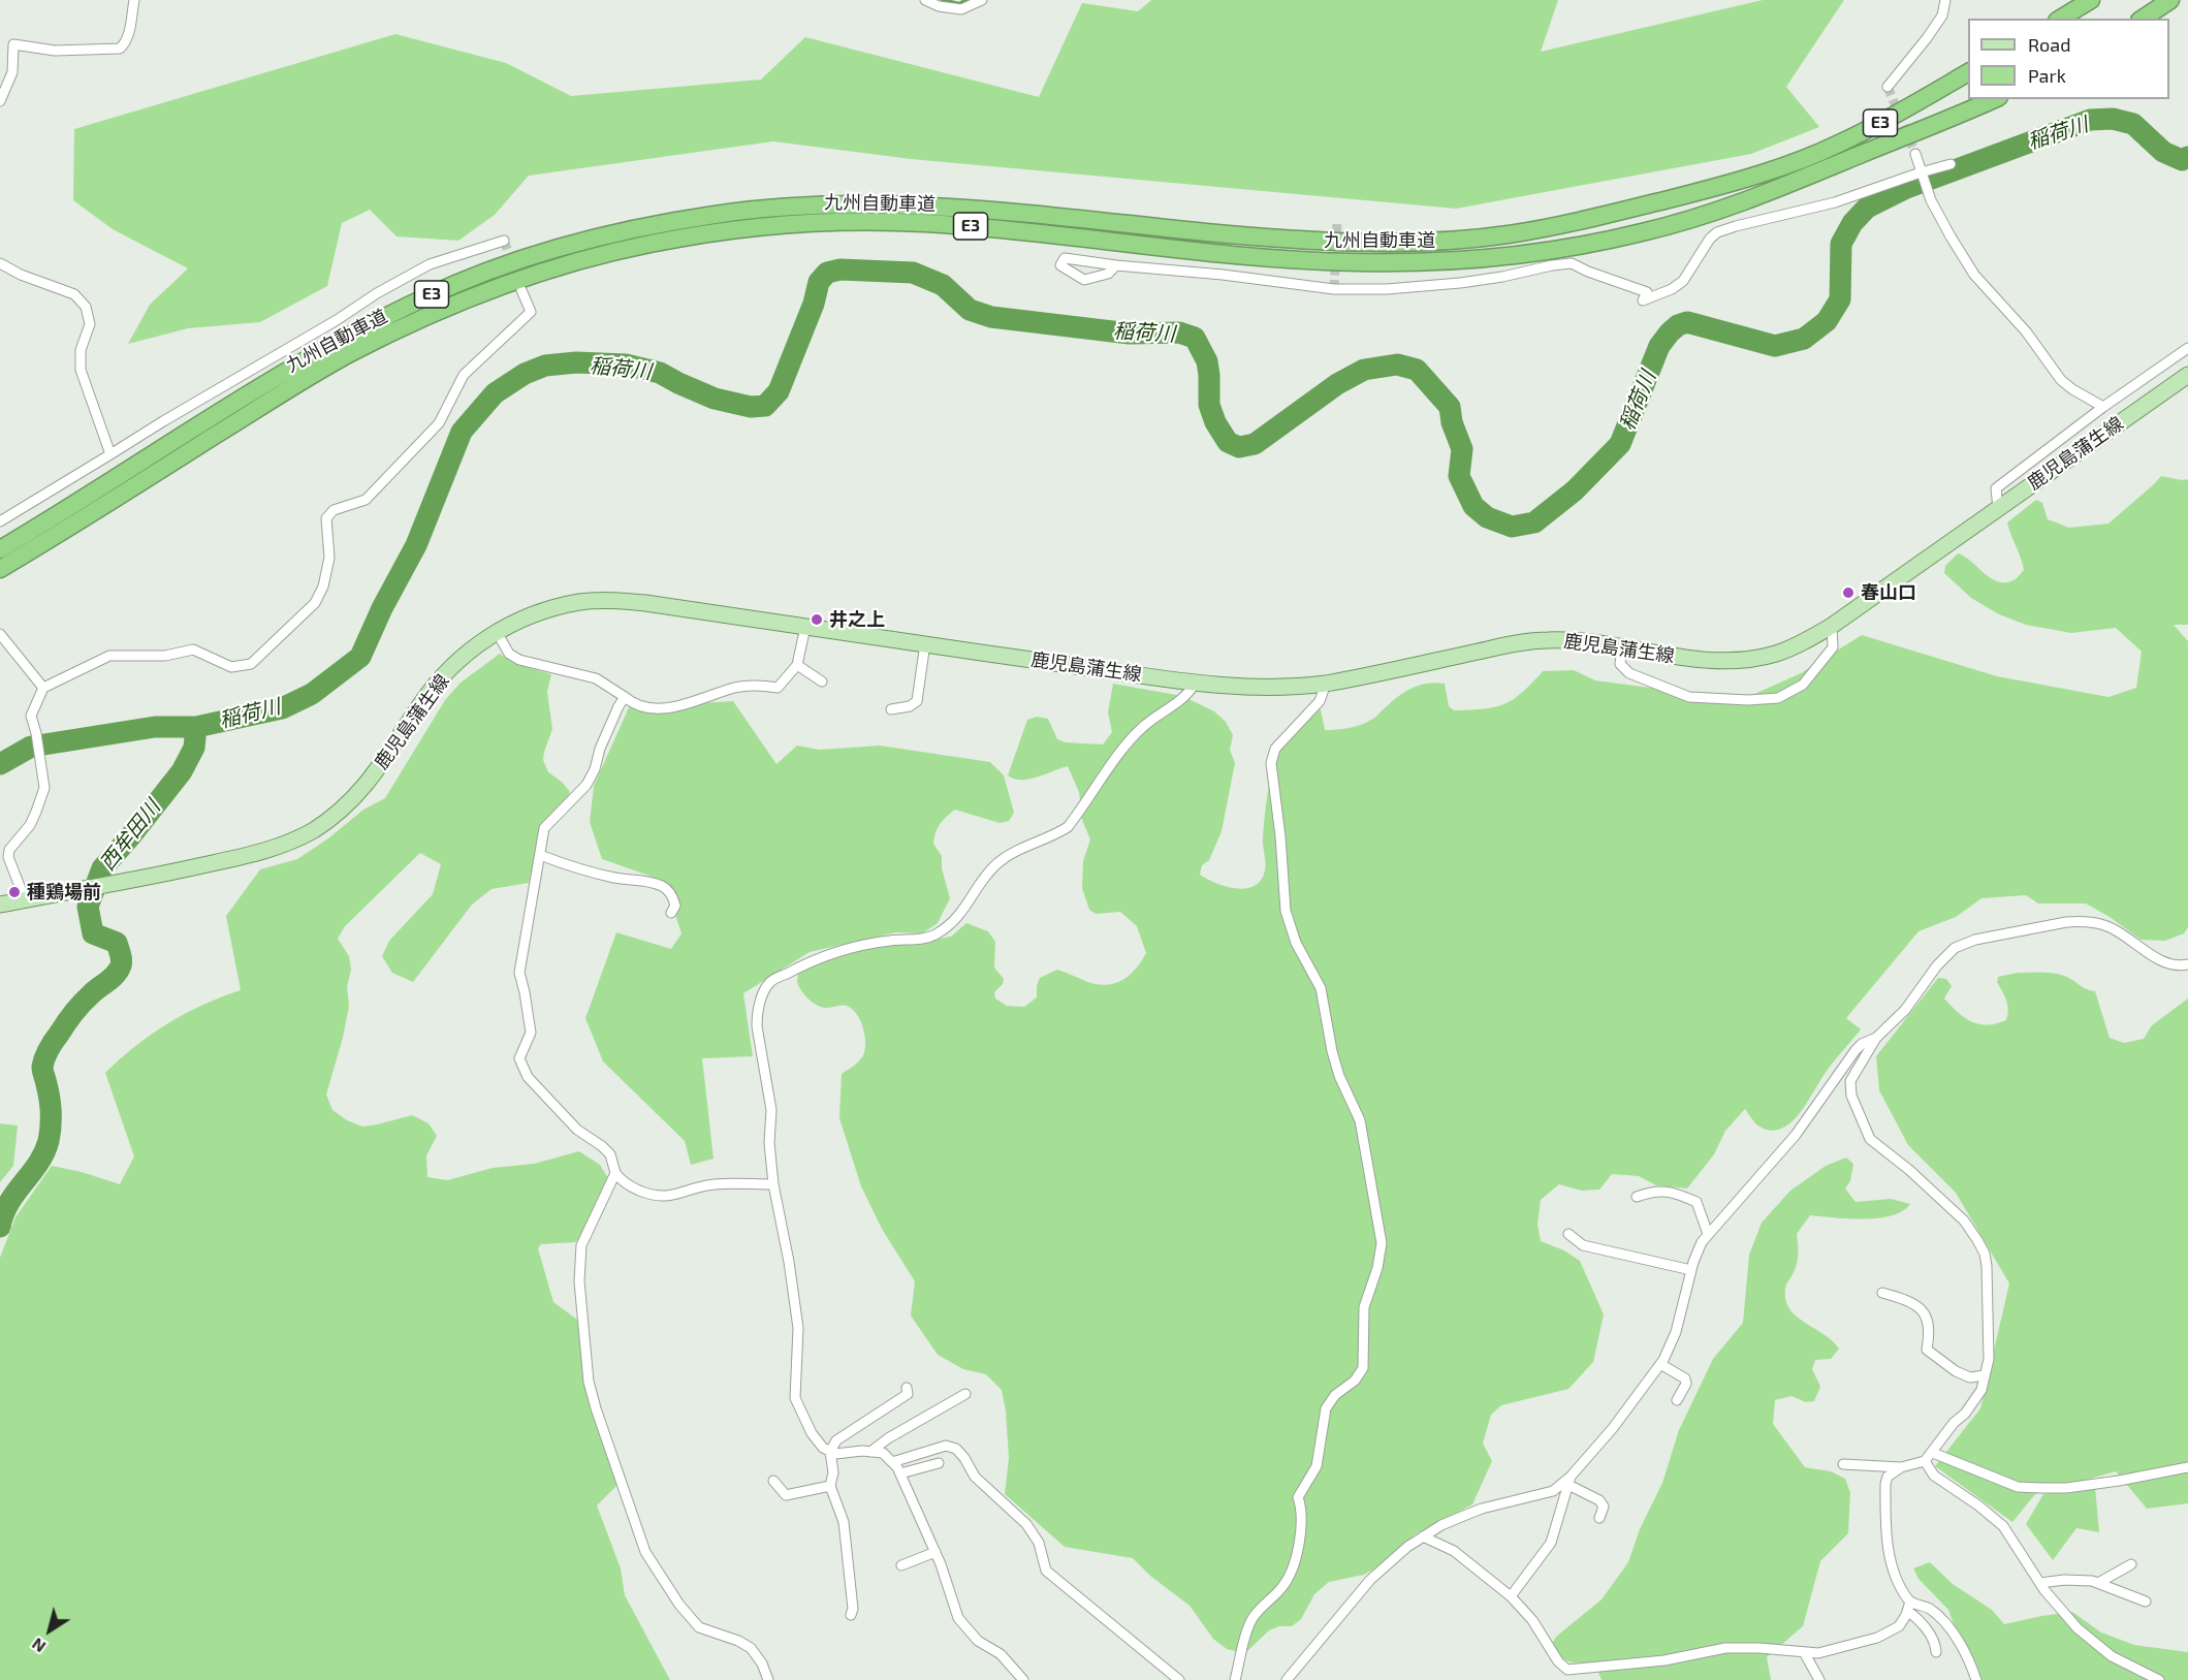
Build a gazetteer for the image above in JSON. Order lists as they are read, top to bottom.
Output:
{
  "streets": {
    "highway": ["E3", "九州自動車道"],
    "main road": ["鹿児島蒲生線"]
  },
  "water": ["稲荷川", "西牟田川"],
  "places": ["春山口", "井之上", "種鶏場前"],
  "legend": ["Road", "Park"],
  "north": "bottom left"
}
